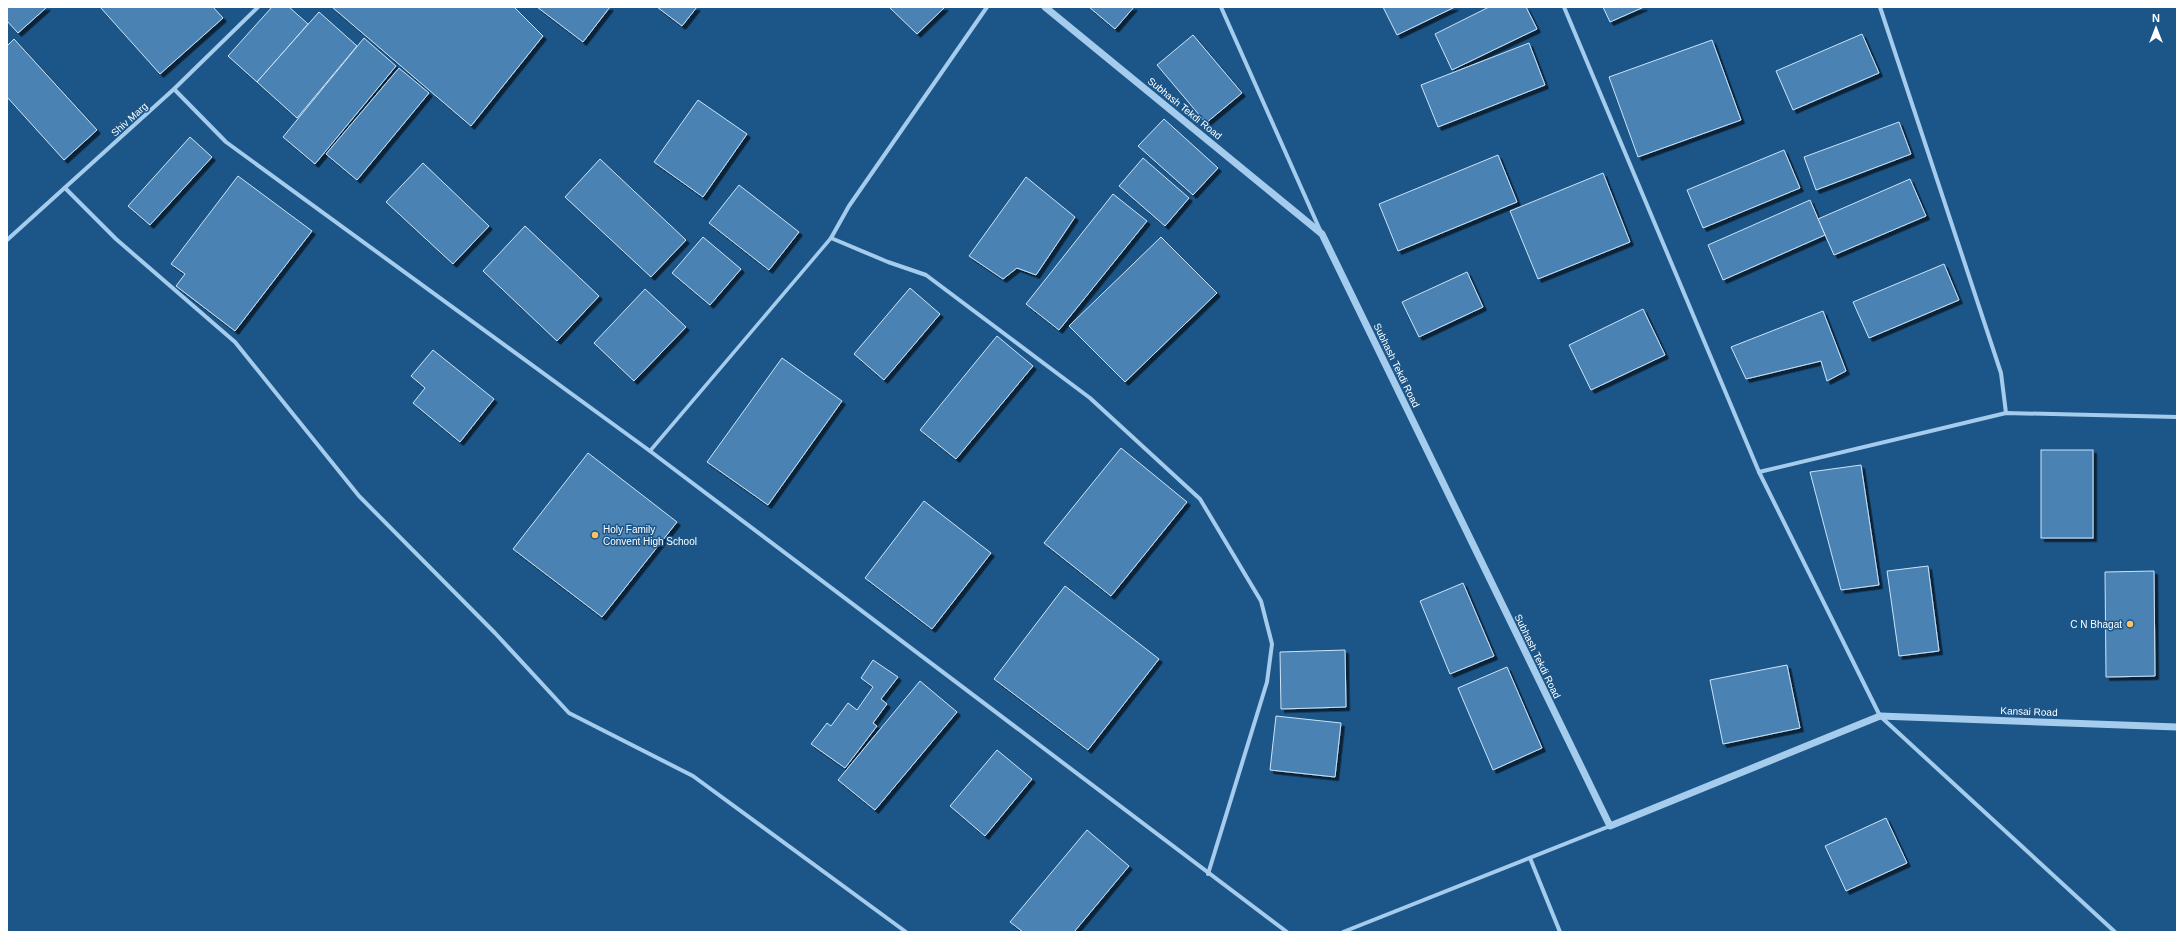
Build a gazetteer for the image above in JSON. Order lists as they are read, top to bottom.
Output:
{
  "streets": {
    "street": ["Subhash Tekdi Road", "Shiv Marg", "Kansai Road"]
  },
  "places": ["Holy Family Convent High School", "C N Bhagat"],
  "north": "top"
}
